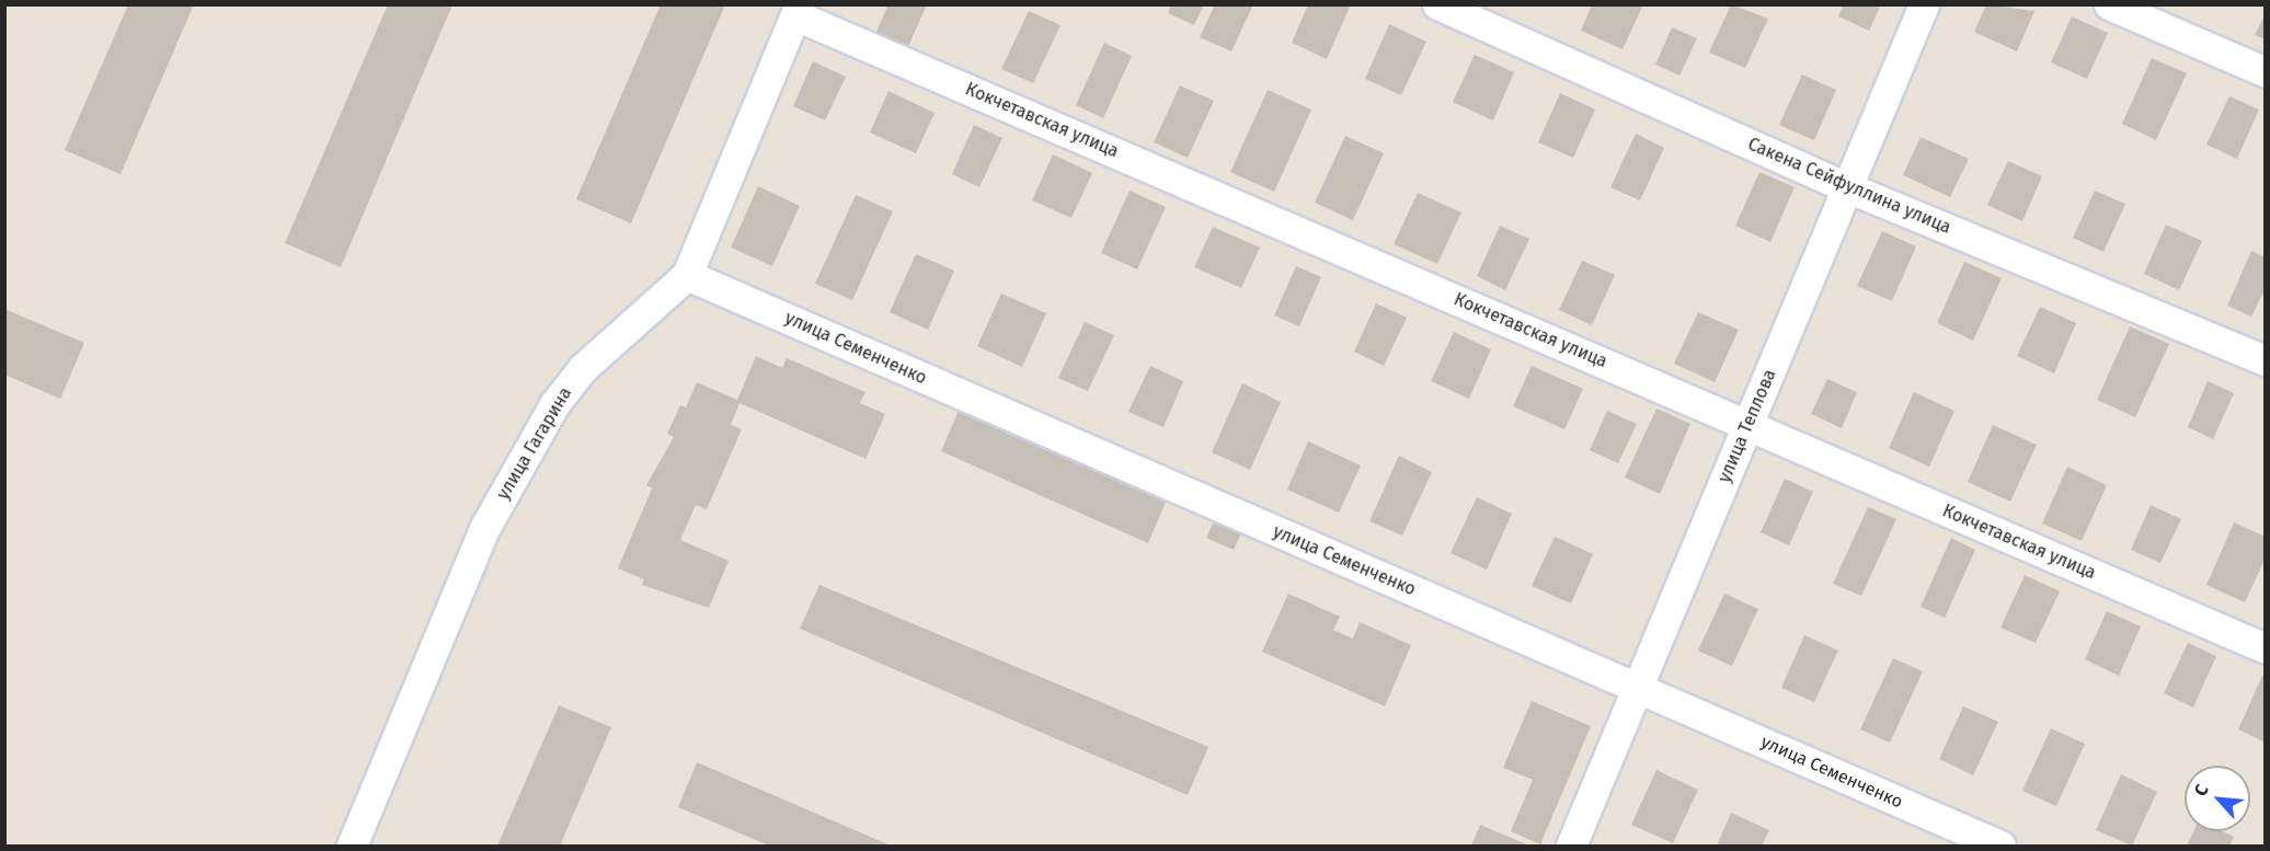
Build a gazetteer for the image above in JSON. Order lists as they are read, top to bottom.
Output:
{
  "streets": {
    "street": [
      "Кокчетавская улица",
      "Сакена Сейфуллина улица",
      "улица Семенченко",
      "улица Теплова",
      "улица Гагарина"
    ]
  },
  "crossings": [
    ["Кокчетавская улица", "улица Теплова"],
    ["Кокчетавская улица", "улица Гагарина"],
    ["Сакена Сейфуллина улица", "улица Теплова"],
    ["улица Семенченко", "улица Теплова"],
    ["улица Семенченко", "улица Гагарина"]
  ],
  "north": "top left"
}
